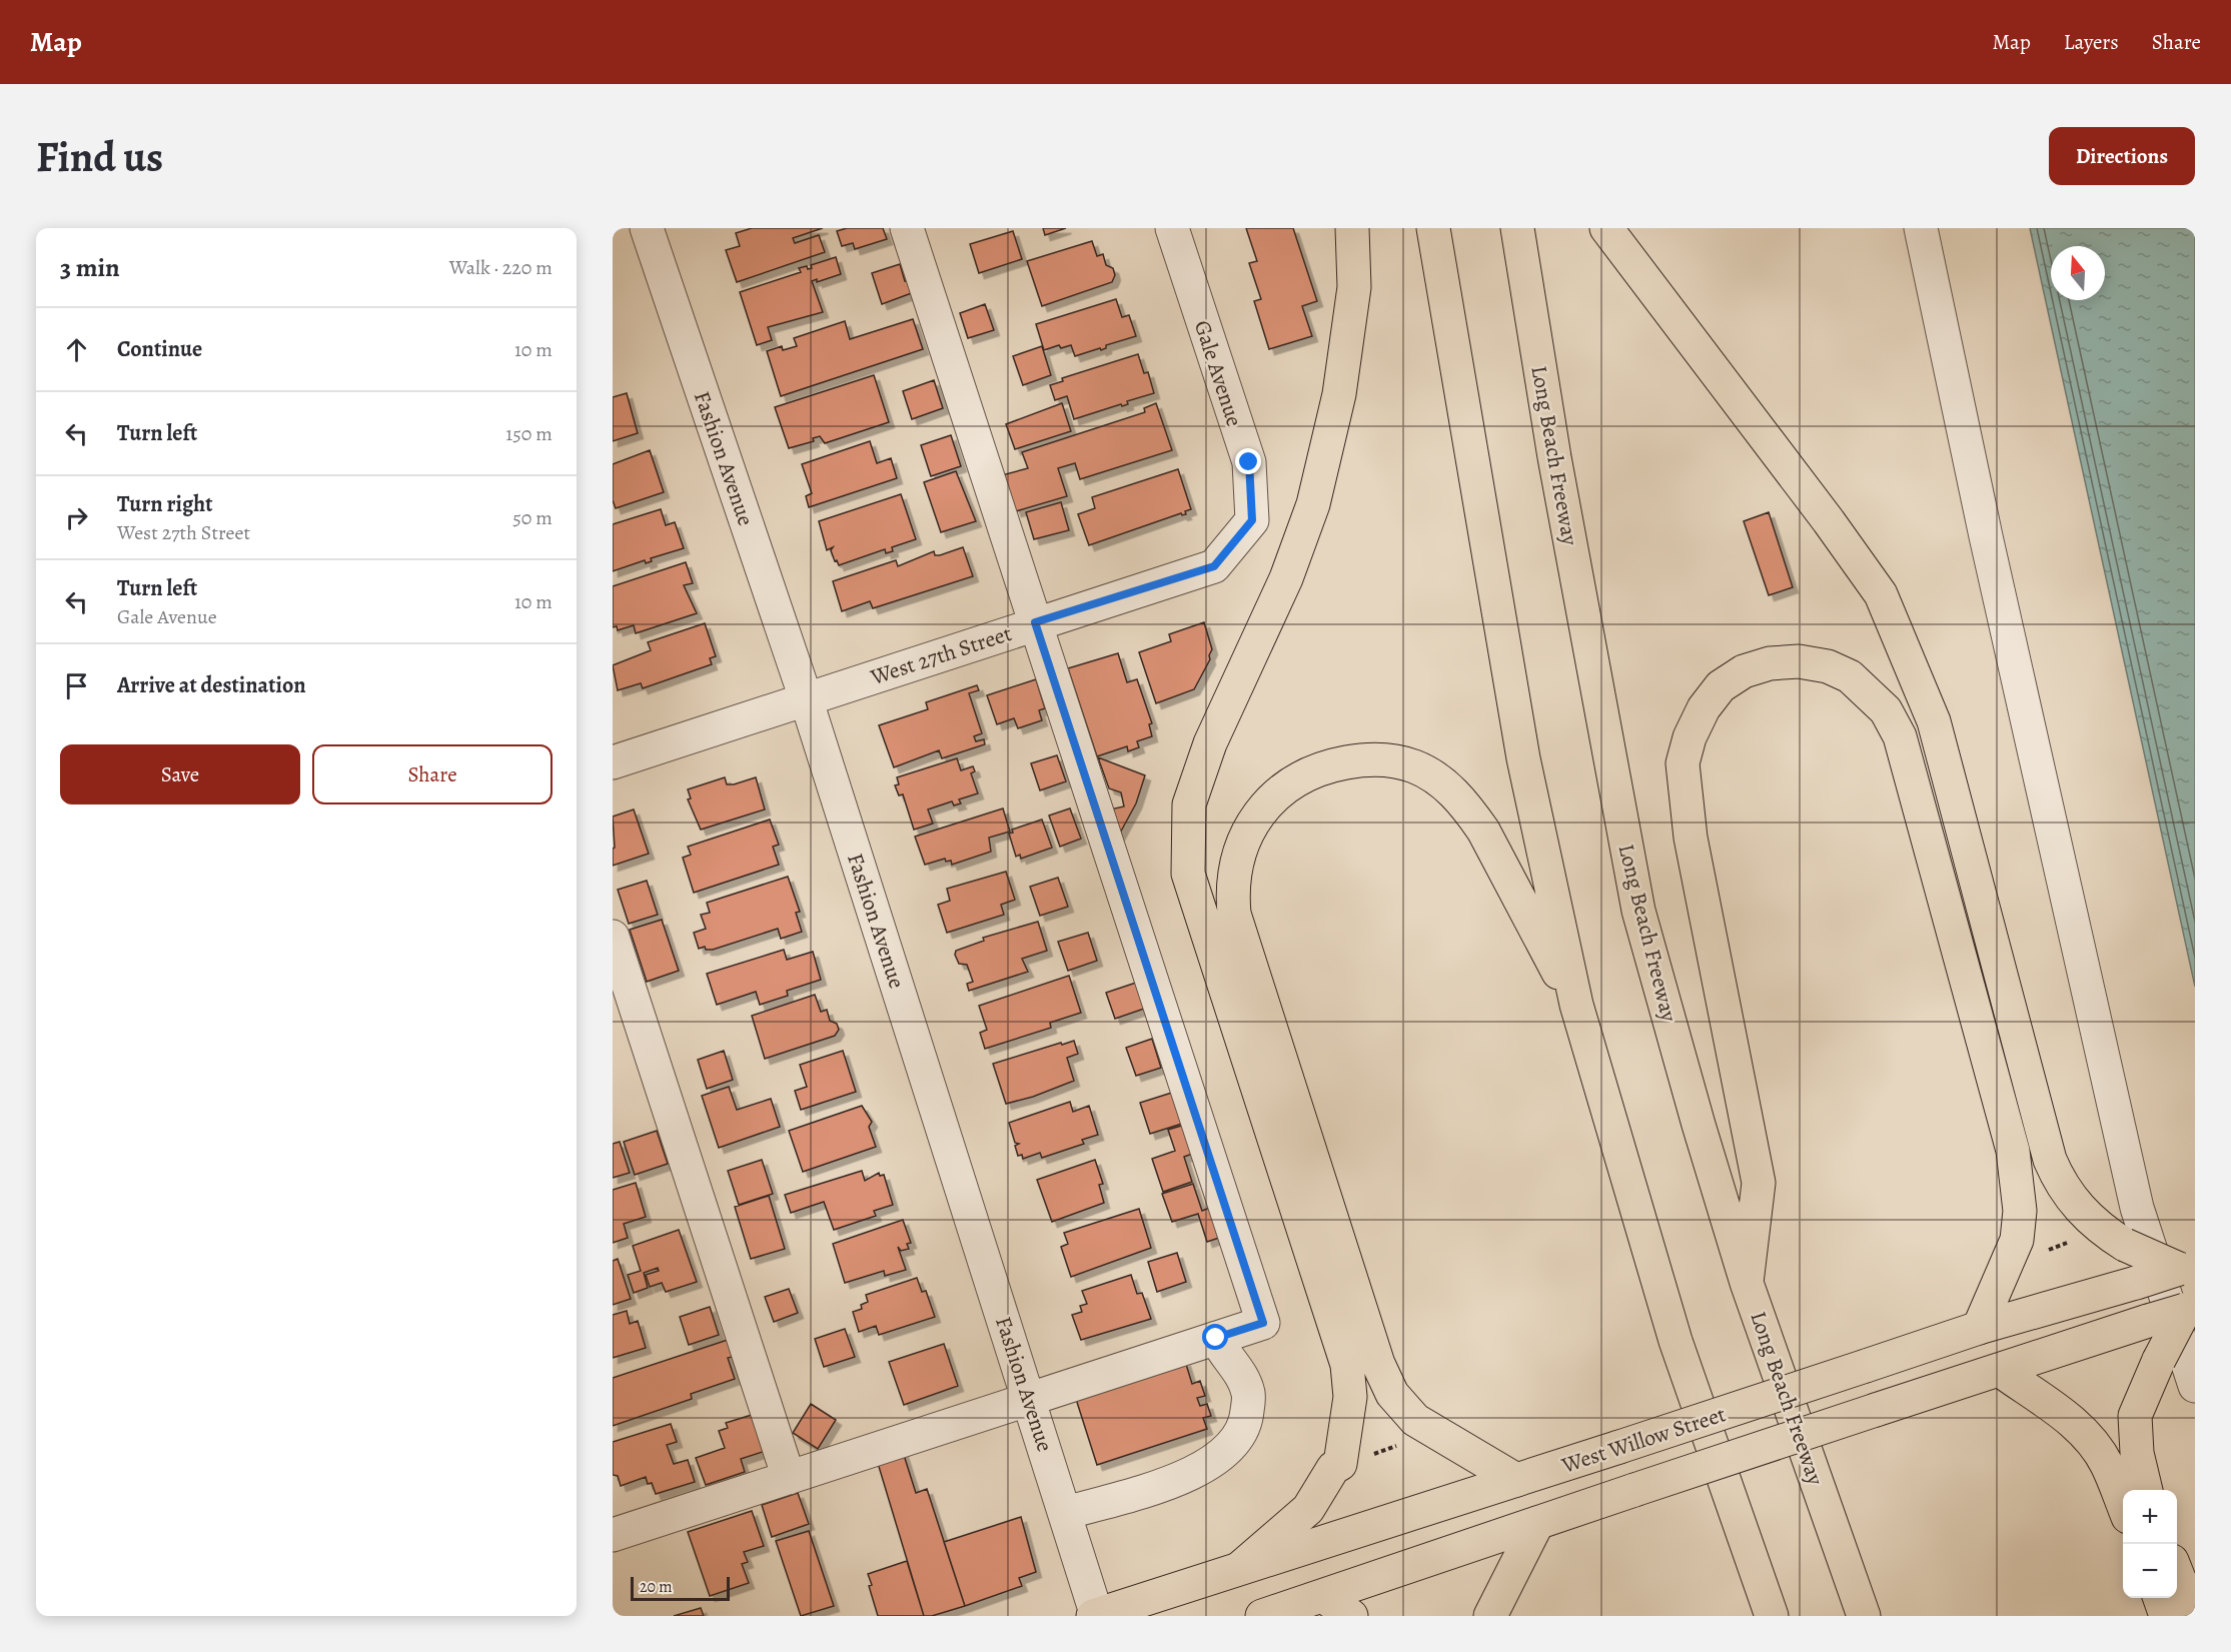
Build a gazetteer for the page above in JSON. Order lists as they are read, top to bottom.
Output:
{
  "streets": {
    "main road": ["Long Beach Freeway", "West Willow Street"],
    "street": ["Gale Avenue", "Fashion Avenue", "West 27th Street"]
  },
  "crossings": [
    ["Gale Avenue", "West 27th Street"],
    ["Fashion Avenue", "West 27th Street"],
    ["Fashion Avenue", "West Willow Street"]
  ],
  "scale_bar": "20 m",
  "north": "top",
  "page": {
    "header": "Map",
    "nav": ["Map", "Layers", "Share"],
    "buttons": [
      "Directions",
      ["Save", "Share"]
    ],
    "title": "Find us",
    "heading": ["3 min", "Walk · 220 m"],
    "list": [
      ["Continue", "10 m"],
      ["Turn left", "150 m"],
      ["Turn right", "West 27th Street", "50 m"],
      ["Turn left", "Gale Avenue", "10 m"],
      "Arrive at destination"
    ],
    "map_buttons": ["+", "−"],
    "scale": "20 m"
  }
}
